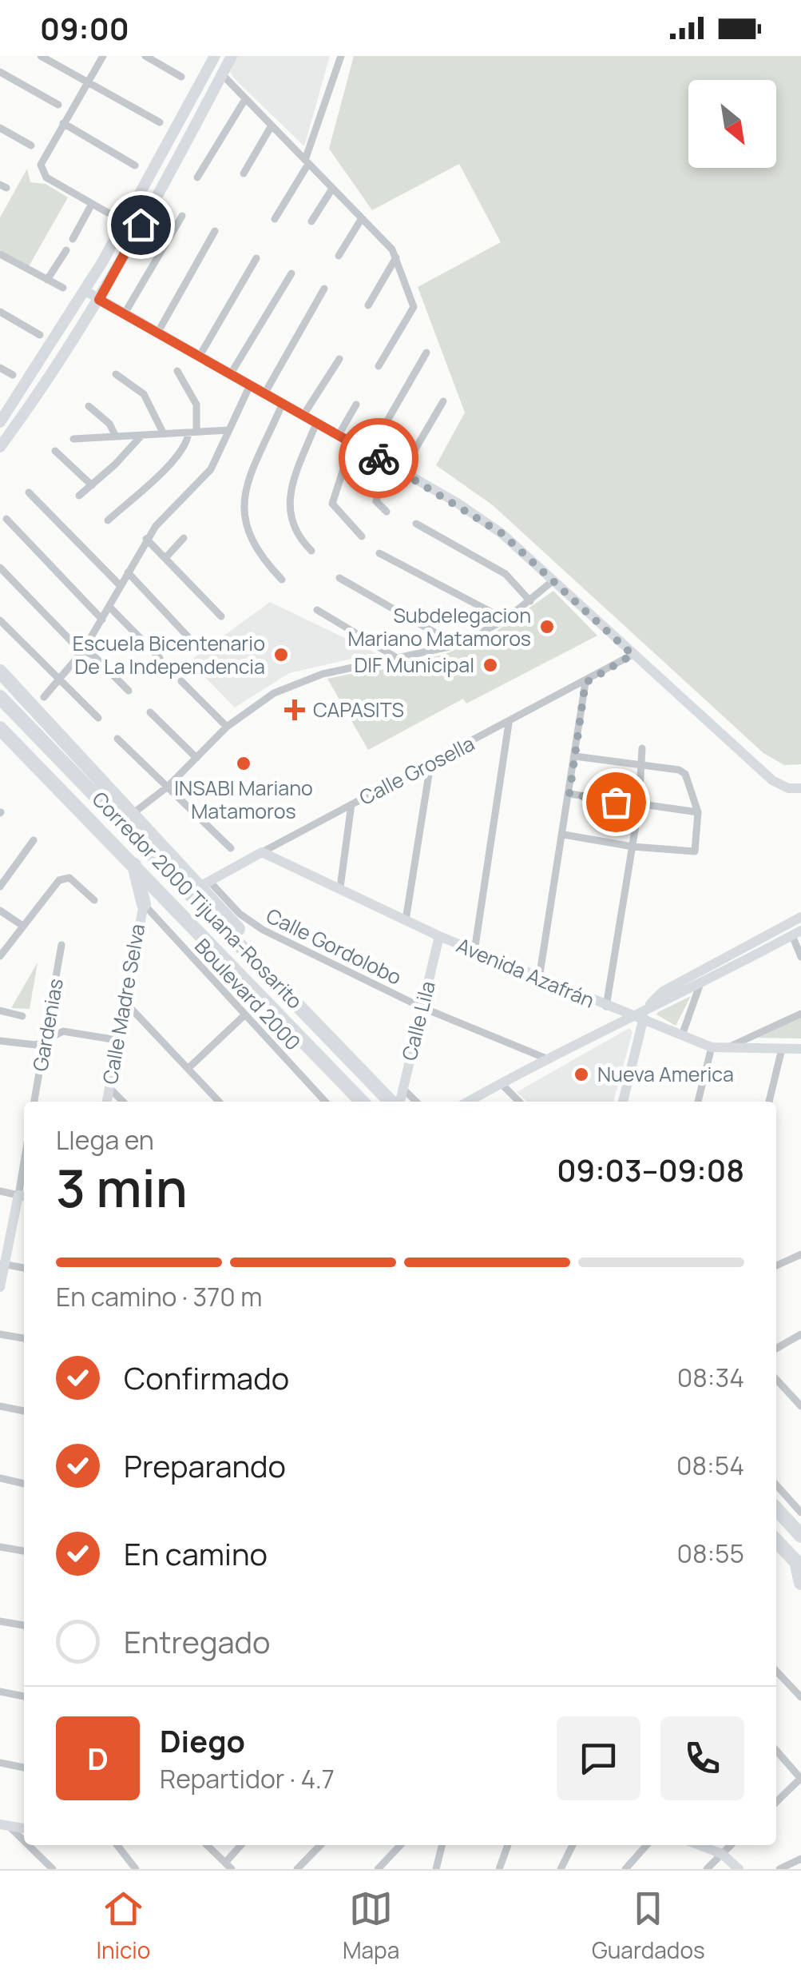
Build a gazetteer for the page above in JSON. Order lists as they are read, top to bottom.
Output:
{
  "streets": {
    "highway": ["Corredor 2000 Tijuana-Rosarito"],
    "street": [
      "Calle Grosella",
      "Calle Gordolobo",
      "Avenida Azafrán",
      "Boulevard 2000",
      "Calle Madre Selva",
      "Calle Lila",
      "Gardenias"
    ]
  },
  "crossings": [
    ["Calle Grosella", "Calle Gordolobo"],
    ["Calle Grosella", "Avenida Azafrán"],
    ["Calle Gordolobo", "Calle Lila"],
    ["Avenida Azafrán", "Calle Lila"],
    ["Boulevard 2000", "Calle Madre Selva"]
  ],
  "places": {
    "other": [
      "Subdelegacion Mariano Matamoros",
      "Escuela Bicentenario De La Independencia",
      "DIF Municipal",
      "INSABI Mariano Matamoros",
      "Nueva America"
    ],
    "health": ["CAPASITS"]
  },
  "north": "bottom right",
  "page": {
    "status": "09:00",
    "heading": ["3 min", "Llega en", "09:03–09:08"],
    "panel": ["Diego", "Repartidor · 4.7"],
    "bar": "En camino · 370 m",
    "list": [
      ["Confirmado", "08:34"],
      ["Preparando", "08:54"],
      ["En camino", "08:55"],
      "Entregado"
    ],
    "round": "D",
    "tabs": ["Inicio", "Mapa", "Guardados"]
  }
}
